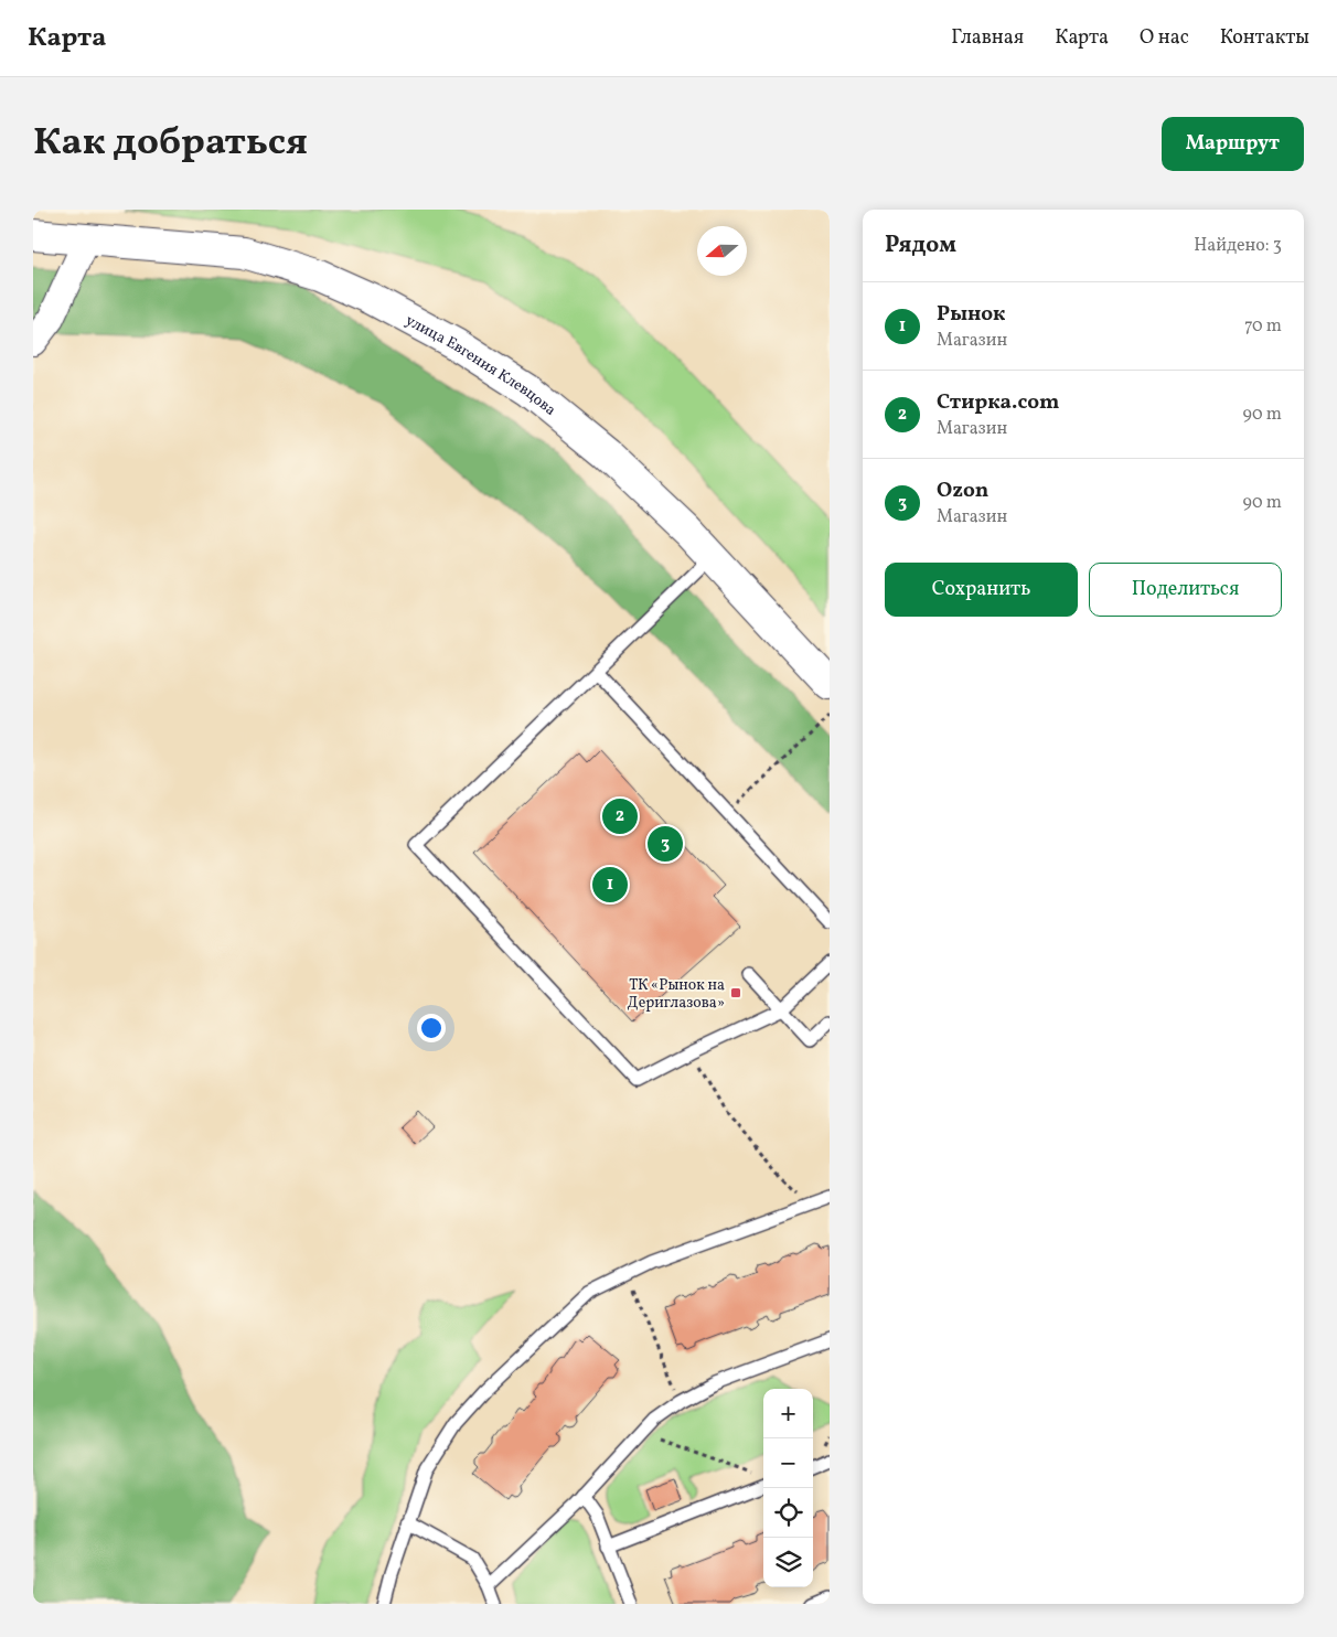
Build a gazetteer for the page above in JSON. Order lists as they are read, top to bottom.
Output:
{
  "streets": {
    "street": ["улица Евгения Клевцова"]
  },
  "places": {
    "transit": ["ТК «Рынок на Дериглазова»"]
  },
  "north": "left",
  "page": {
    "header": "Карта",
    "nav": [
      "Главная",
      "Карта",
      "О нас",
      "Контакты"
    ],
    "title": "Как добраться",
    "buttons": [
      "Маршрут",
      ["Сохранить", "Поделиться"]
    ],
    "heading": ["Рядом", "Найдено: 3"],
    "list": [
      {
        "mark": "1",
        "name": "Рынок",
        "note": "Магазин",
        "value": "70 m"
      },
      {
        "mark": "2",
        "name": "Стирка.com",
        "note": "Магазин",
        "value": "90 m"
      },
      {
        "mark": "3",
        "name": "Ozon",
        "note": "Магазин",
        "value": "90 m"
      }
    ],
    "pins": ["2", "3", "1"],
    "map_buttons": ["+", "−"]
  }
}
